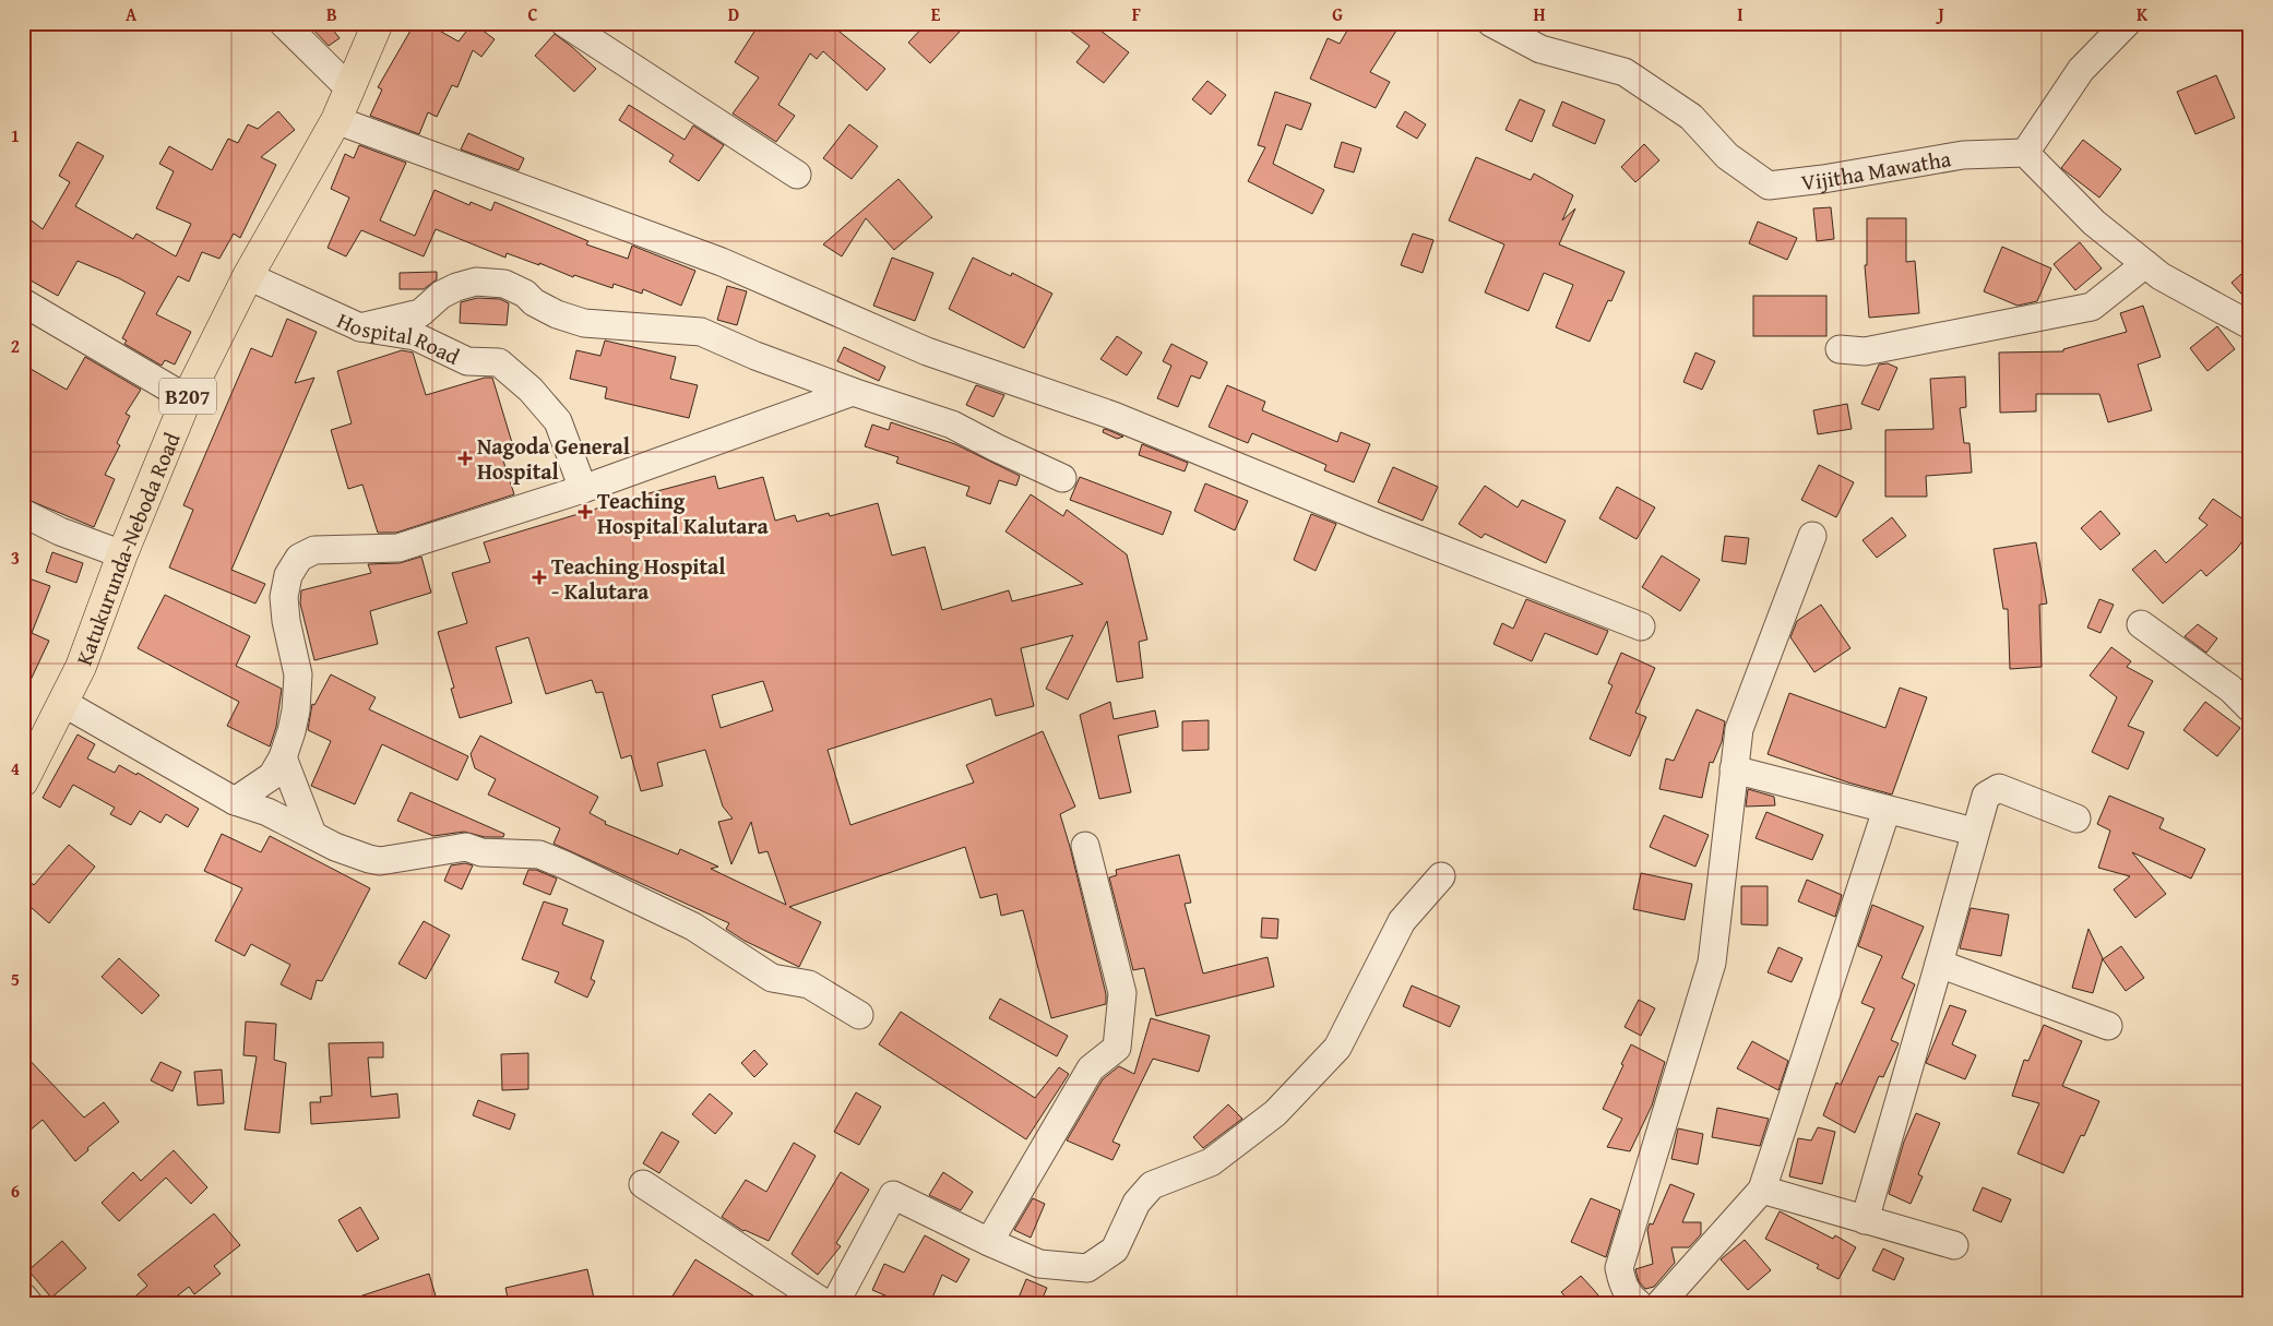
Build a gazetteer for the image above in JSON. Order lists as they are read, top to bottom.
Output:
{
  "streets": {
    "main road": ["B207", "Katukurunda-Neboda Road"],
    "street": ["Vijitha Mawatha", "Hospital Road"]
  },
  "crossings": [
    ["Hospital Road", "Katukurunda-Neboda Road"]
  ],
  "places": {
    "health": ["Nagoda General Hospital", "Teaching Hospital Kalutara", "Teaching Hospital - Kalutara"]
  },
  "grid": {
    "columns": [
      "A",
      "B",
      "C",
      "D",
      "E",
      "F",
      "G",
      "H",
      "I",
      "J",
      "K"
    ],
    "rows": [
      "1",
      "2",
      "3",
      "4",
      "5",
      "6"
    ]
  }
}
